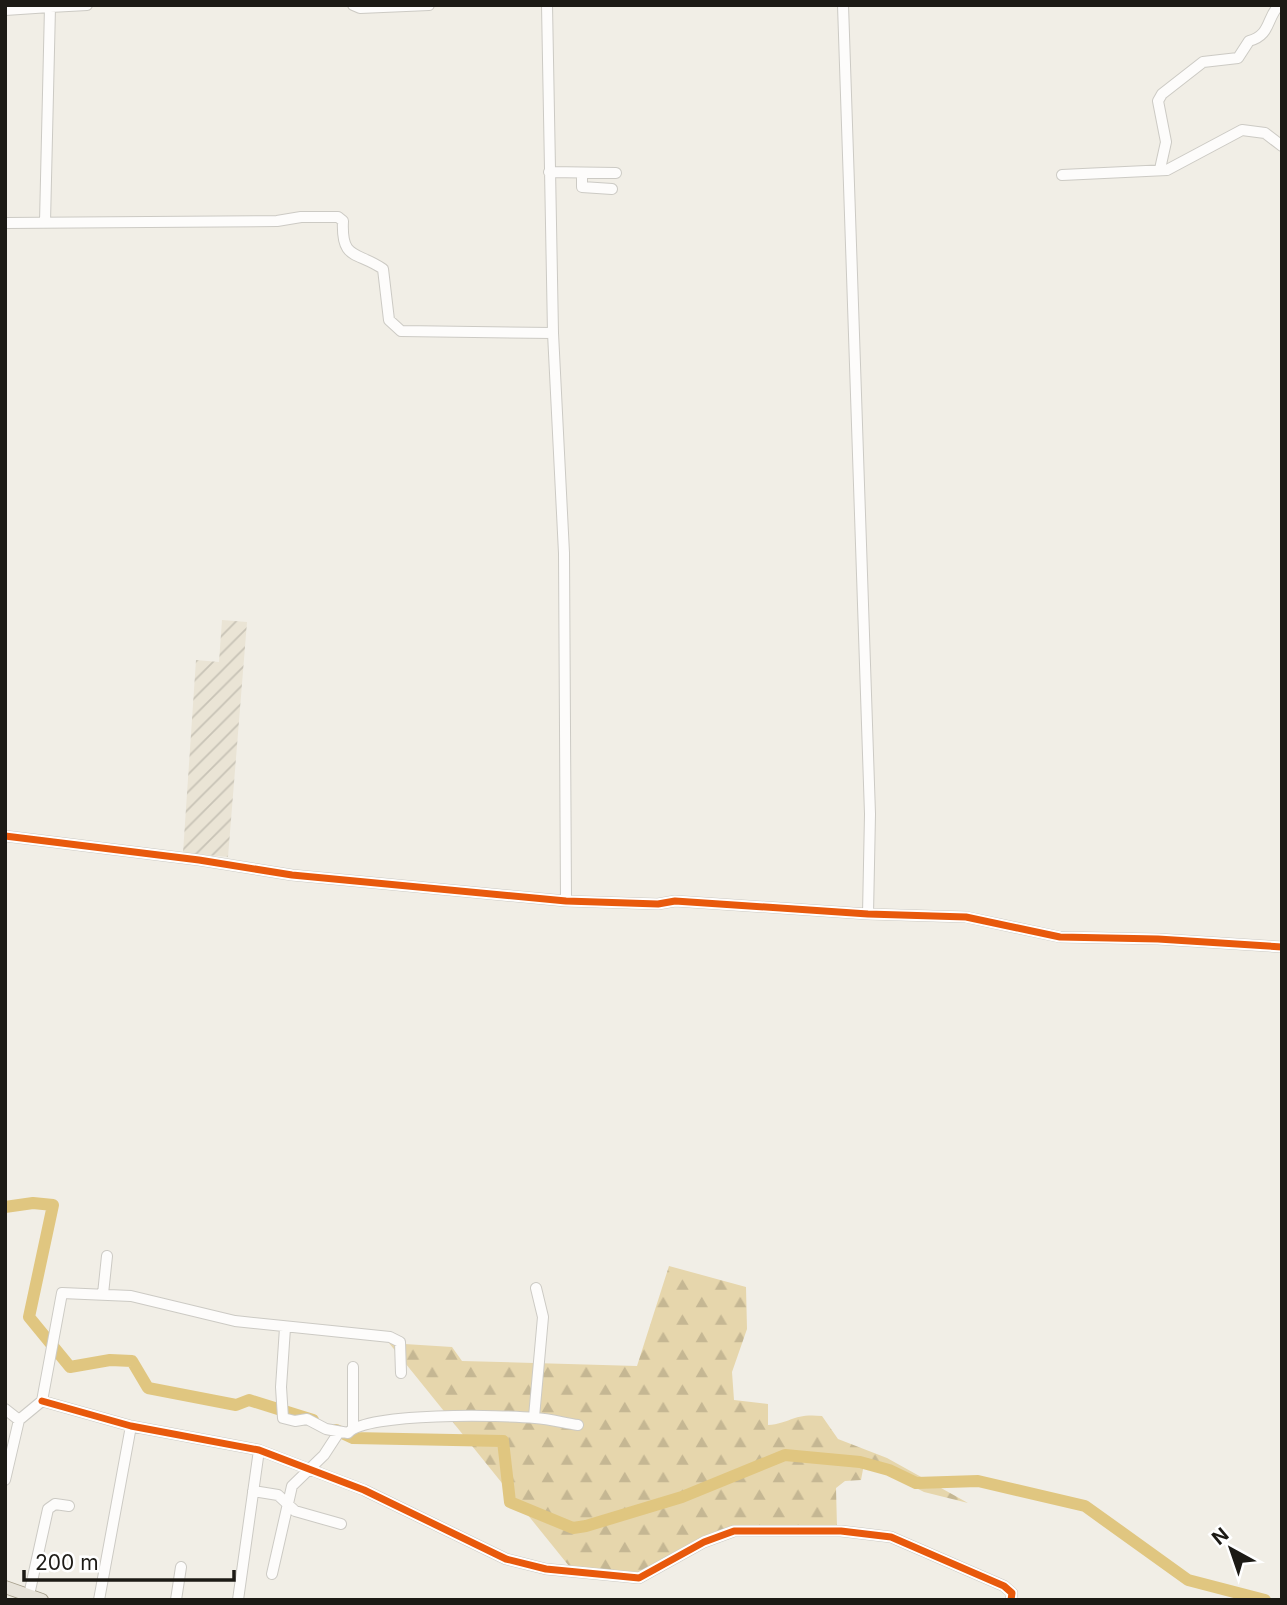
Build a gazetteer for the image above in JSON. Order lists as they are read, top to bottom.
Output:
{
  "scale_bar": "200 m",
  "north": "top left"
}
